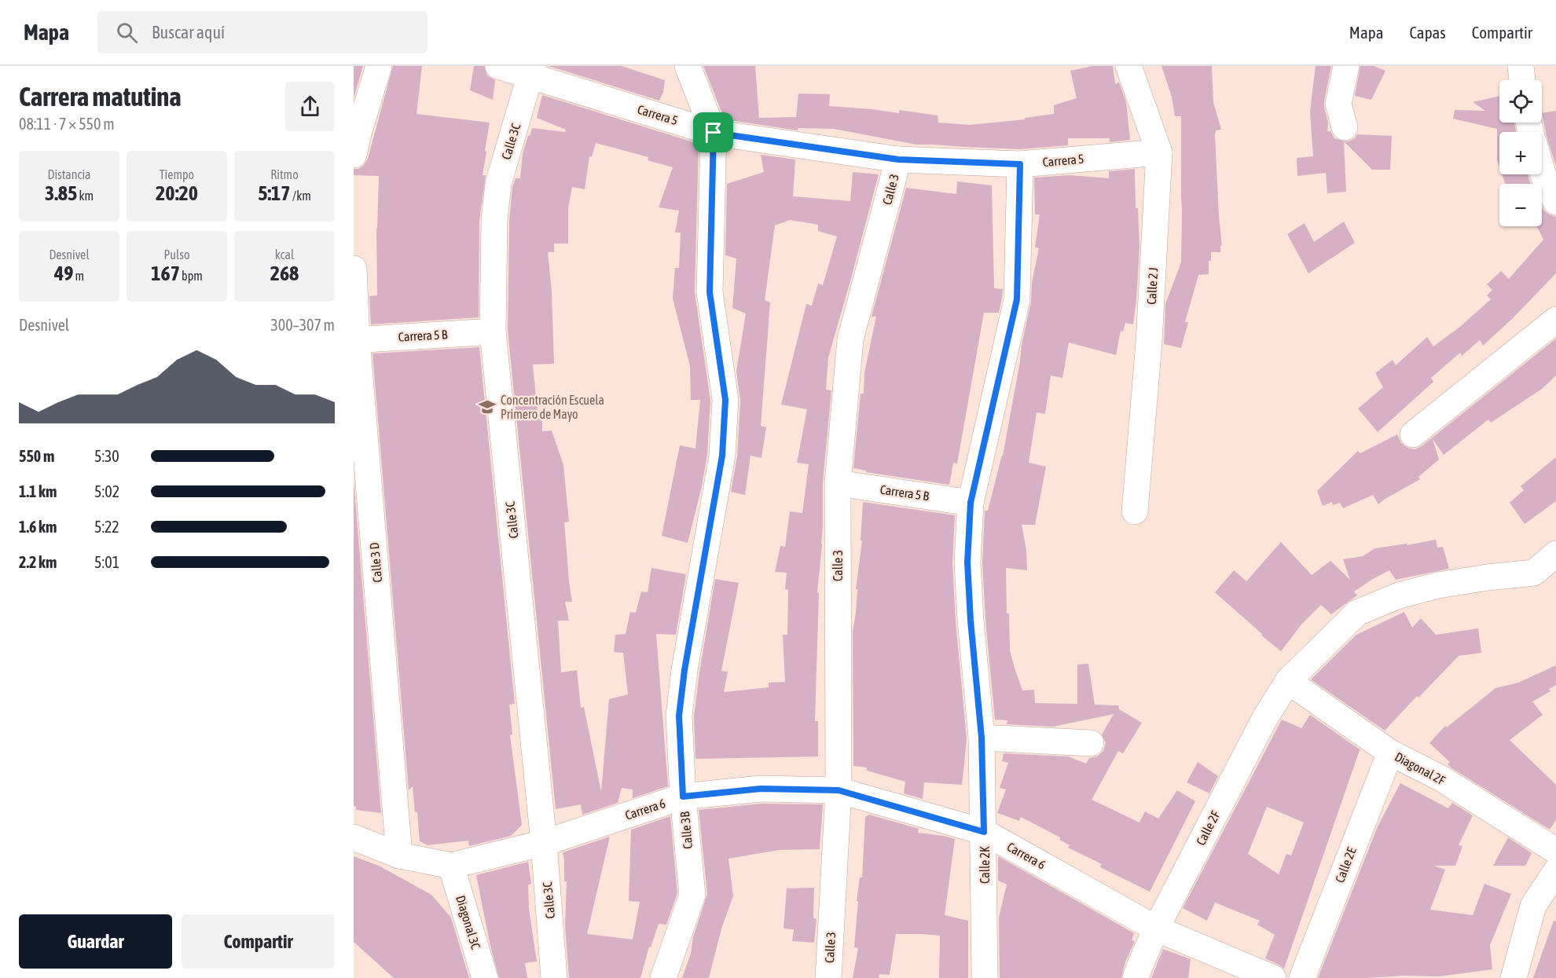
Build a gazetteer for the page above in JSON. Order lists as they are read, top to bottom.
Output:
{
  "streets": {
    "street": [
      "Carrera 5",
      "Calle 3C",
      "Calle 3",
      "Calle 2 J",
      "Carrera 5 B",
      "Calle 3 D",
      "Diagonal 2F",
      "Carrera 6",
      "Calle 2F",
      "Calle 3B",
      "Calle 2K",
      "Calle 2E",
      "Diagonal 3C"
    ]
  },
  "crossings": [
    ["Carrera 5", "Calle 3C"],
    ["Carrera 5", "Calle 3"],
    ["Carrera 5", "Calle 2 J"],
    ["Carrera 5", "Calle 3B"],
    ["Carrera 5", "Calle 2K"],
    ["Calle 3C", "Carrera 5 B"],
    ["Calle 3C", "Carrera 6"],
    ["Calle 3", "Carrera 5 B"],
    ["Calle 3", "Carrera 6"],
    ["Carrera 5 B", "Calle 3 D"],
    ["Carrera 5 B", "Calle 2K"],
    ["Calle 3 D", "Carrera 6"],
    ["Diagonal 2F", "Calle 2F"],
    ["Diagonal 2F", "Calle 2E"],
    ["Carrera 6", "Calle 2F"],
    ["Carrera 6", "Calle 3B"],
    ["Carrera 6", "Calle 2K"],
    ["Carrera 6", "Diagonal 3C"]
  ],
  "places": {
    "school or university": ["Concentración Escuela Primero de Mayo"]
  },
  "page": {
    "header": "Mapa",
    "search": "Buscar aquí",
    "nav": ["Mapa", "Capas", "Compartir"],
    "heading": ["Carrera matutina", "08:11 · 7 × 550 m"],
    "map_buttons": ["+", "−"],
    "stats": [
      ["Distancia", "3.85 km"],
      ["Tiempo", "20:20"],
      ["Ritmo", "5:17 /km"],
      ["Desnivel", "49 m"],
      ["Pulso", "167 bpm"],
      ["kcal", "268"]
    ],
    "chart": ["Desnivel", "300–307 m"],
    "list": [
      {
        "name": "550 m",
        "note": "5:30"
      },
      {
        "name": "1.1 km",
        "note": "5:02"
      },
      {
        "name": "1.6 km",
        "note": "5:22"
      },
      {
        "name": "2.2 km",
        "note": "5:01"
      }
    ],
    "buttons": ["Guardar", "Compartir"]
  }
}
